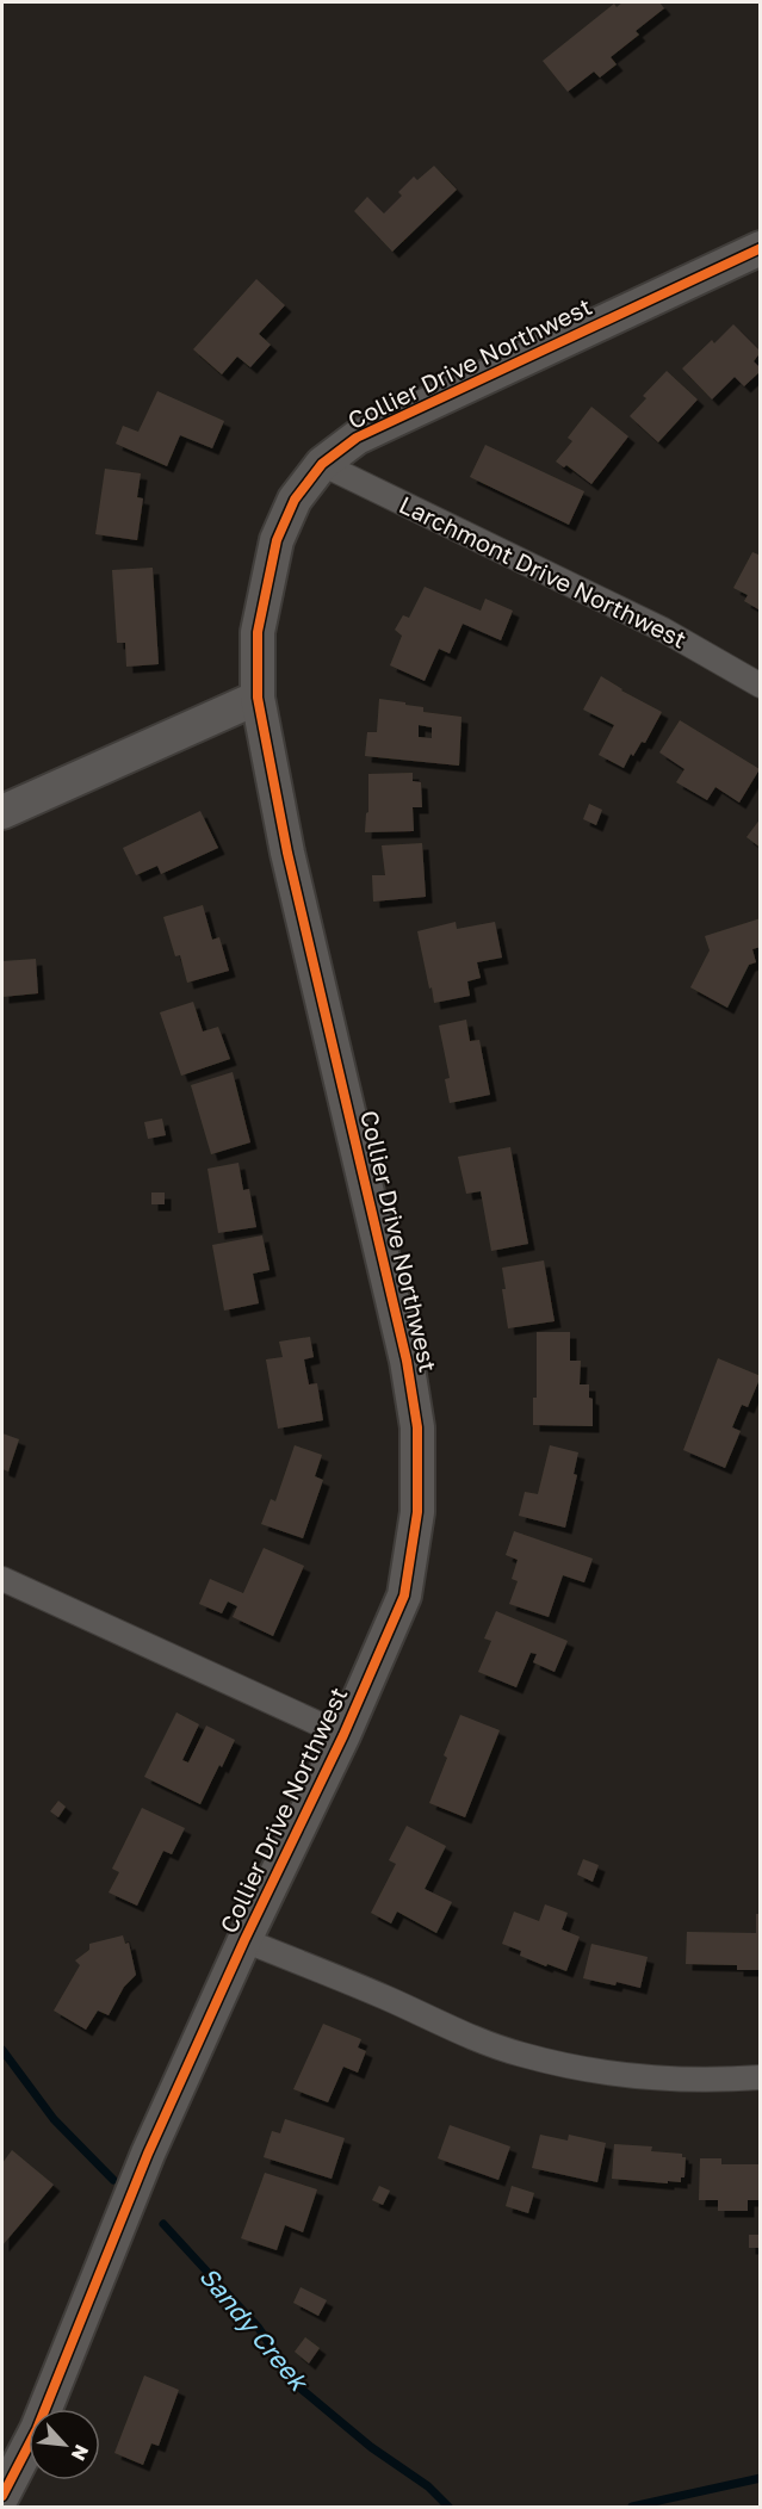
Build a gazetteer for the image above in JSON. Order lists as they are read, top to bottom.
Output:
{
  "streets": {
    "main road": ["Collier Drive Northwest"],
    "street": ["Larchmont Drive Northwest"]
  },
  "crossings": [
    ["Collier Drive Northwest", "Larchmont Drive Northwest"]
  ],
  "water": ["Sandy Creek"],
  "north": "bottom right"
}
